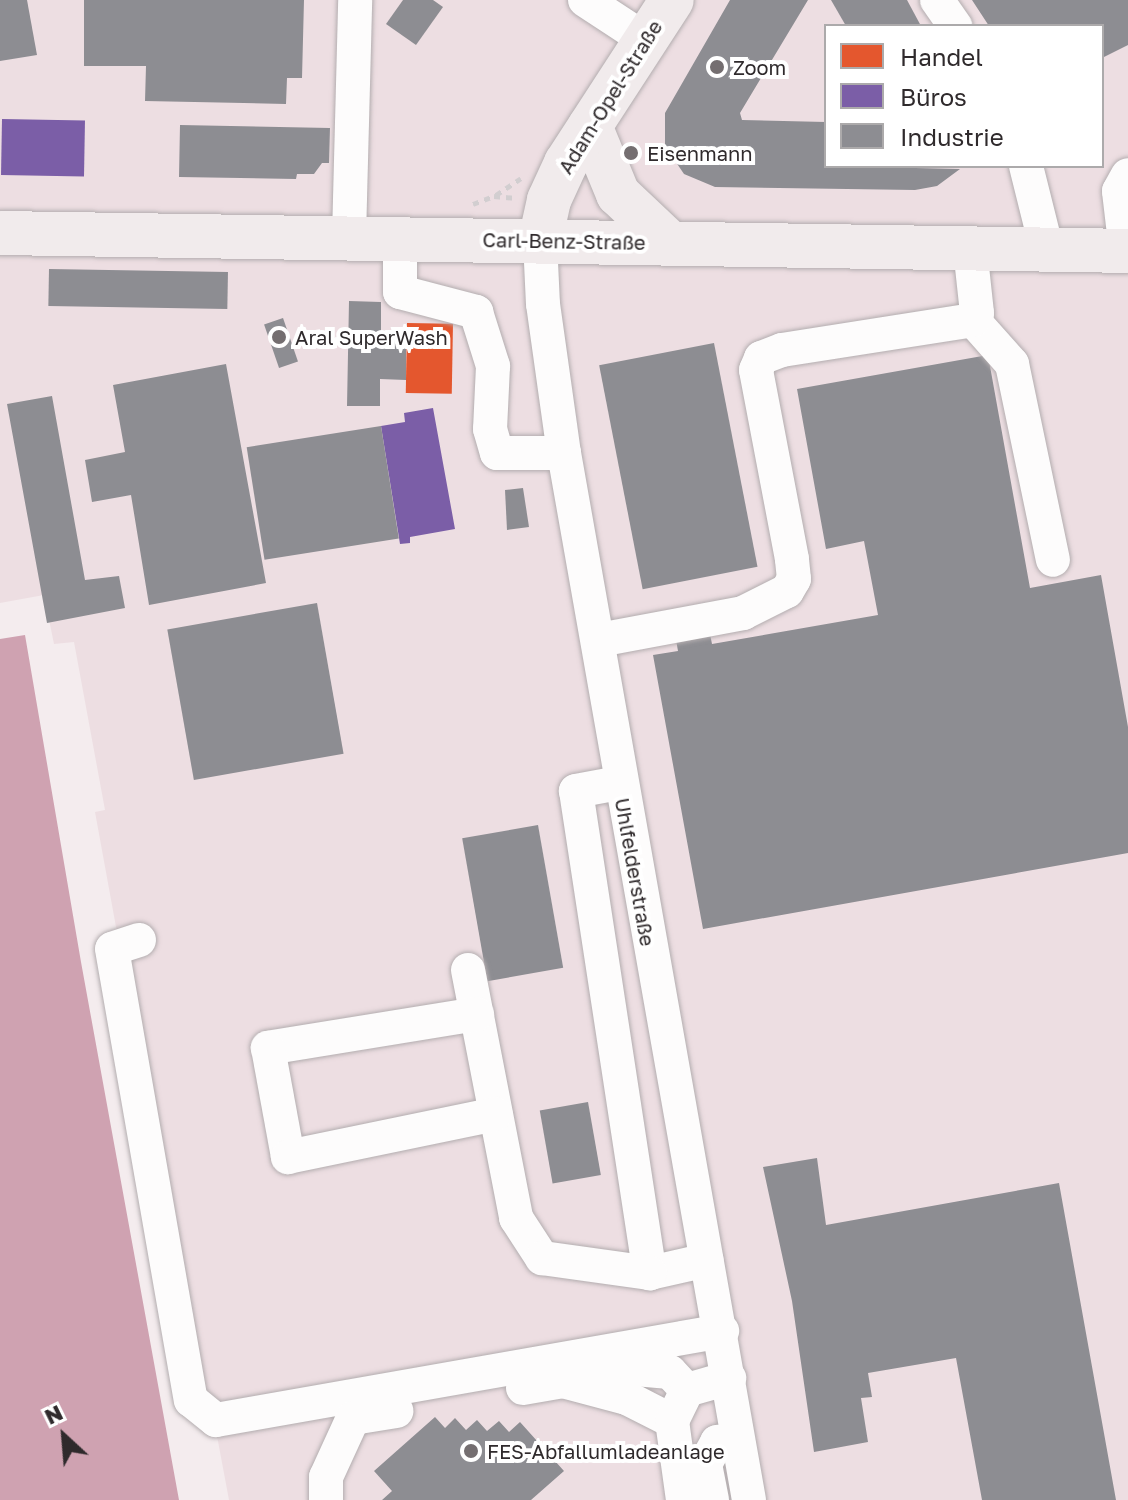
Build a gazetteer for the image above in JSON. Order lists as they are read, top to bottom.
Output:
{
  "streets": {
    "main road": ["Adam-Opel-Straße", "Carl-Benz-Straße"],
    "street": ["Uhlfelderstraße"]
  },
  "crossings": [
    ["Adam-Opel-Straße", "Carl-Benz-Straße"],
    ["Adam-Opel-Straße", "Uhlfelderstraße"],
    ["Carl-Benz-Straße", "Uhlfelderstraße"]
  ],
  "places": [
    "Zoom",
    "Eisenmann",
    "Aral SuperWash",
    "FES-Abfallumladeanlage"
  ],
  "legend": ["Handel", "Büros", "Industrie"],
  "north": "top left"
}
